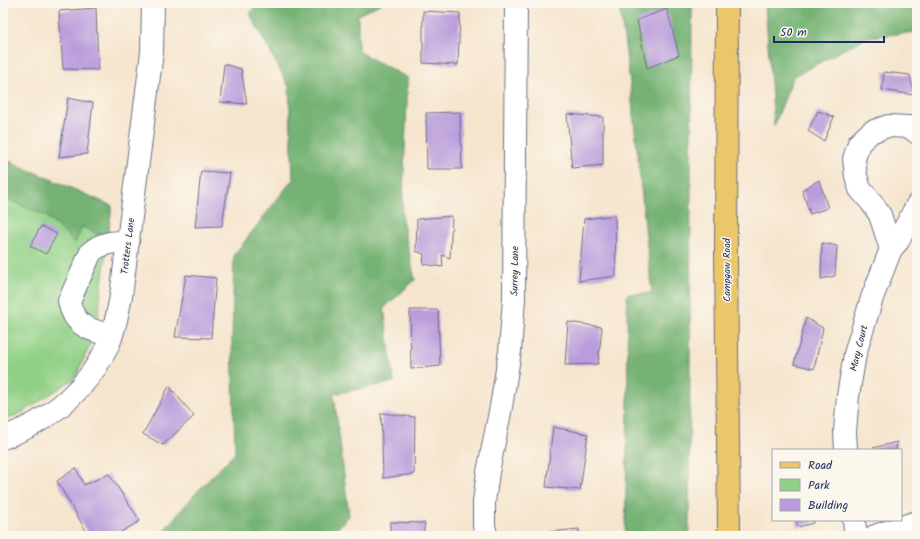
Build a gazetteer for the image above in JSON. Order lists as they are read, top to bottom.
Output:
{
  "streets": {
    "main road": ["Campgaw Road"],
    "street": ["Trotters Lane", "Surrey Lane", "Mary Court"]
  },
  "legend": ["Road", "Park", "Building"],
  "scale_bar": "50 m"
}
